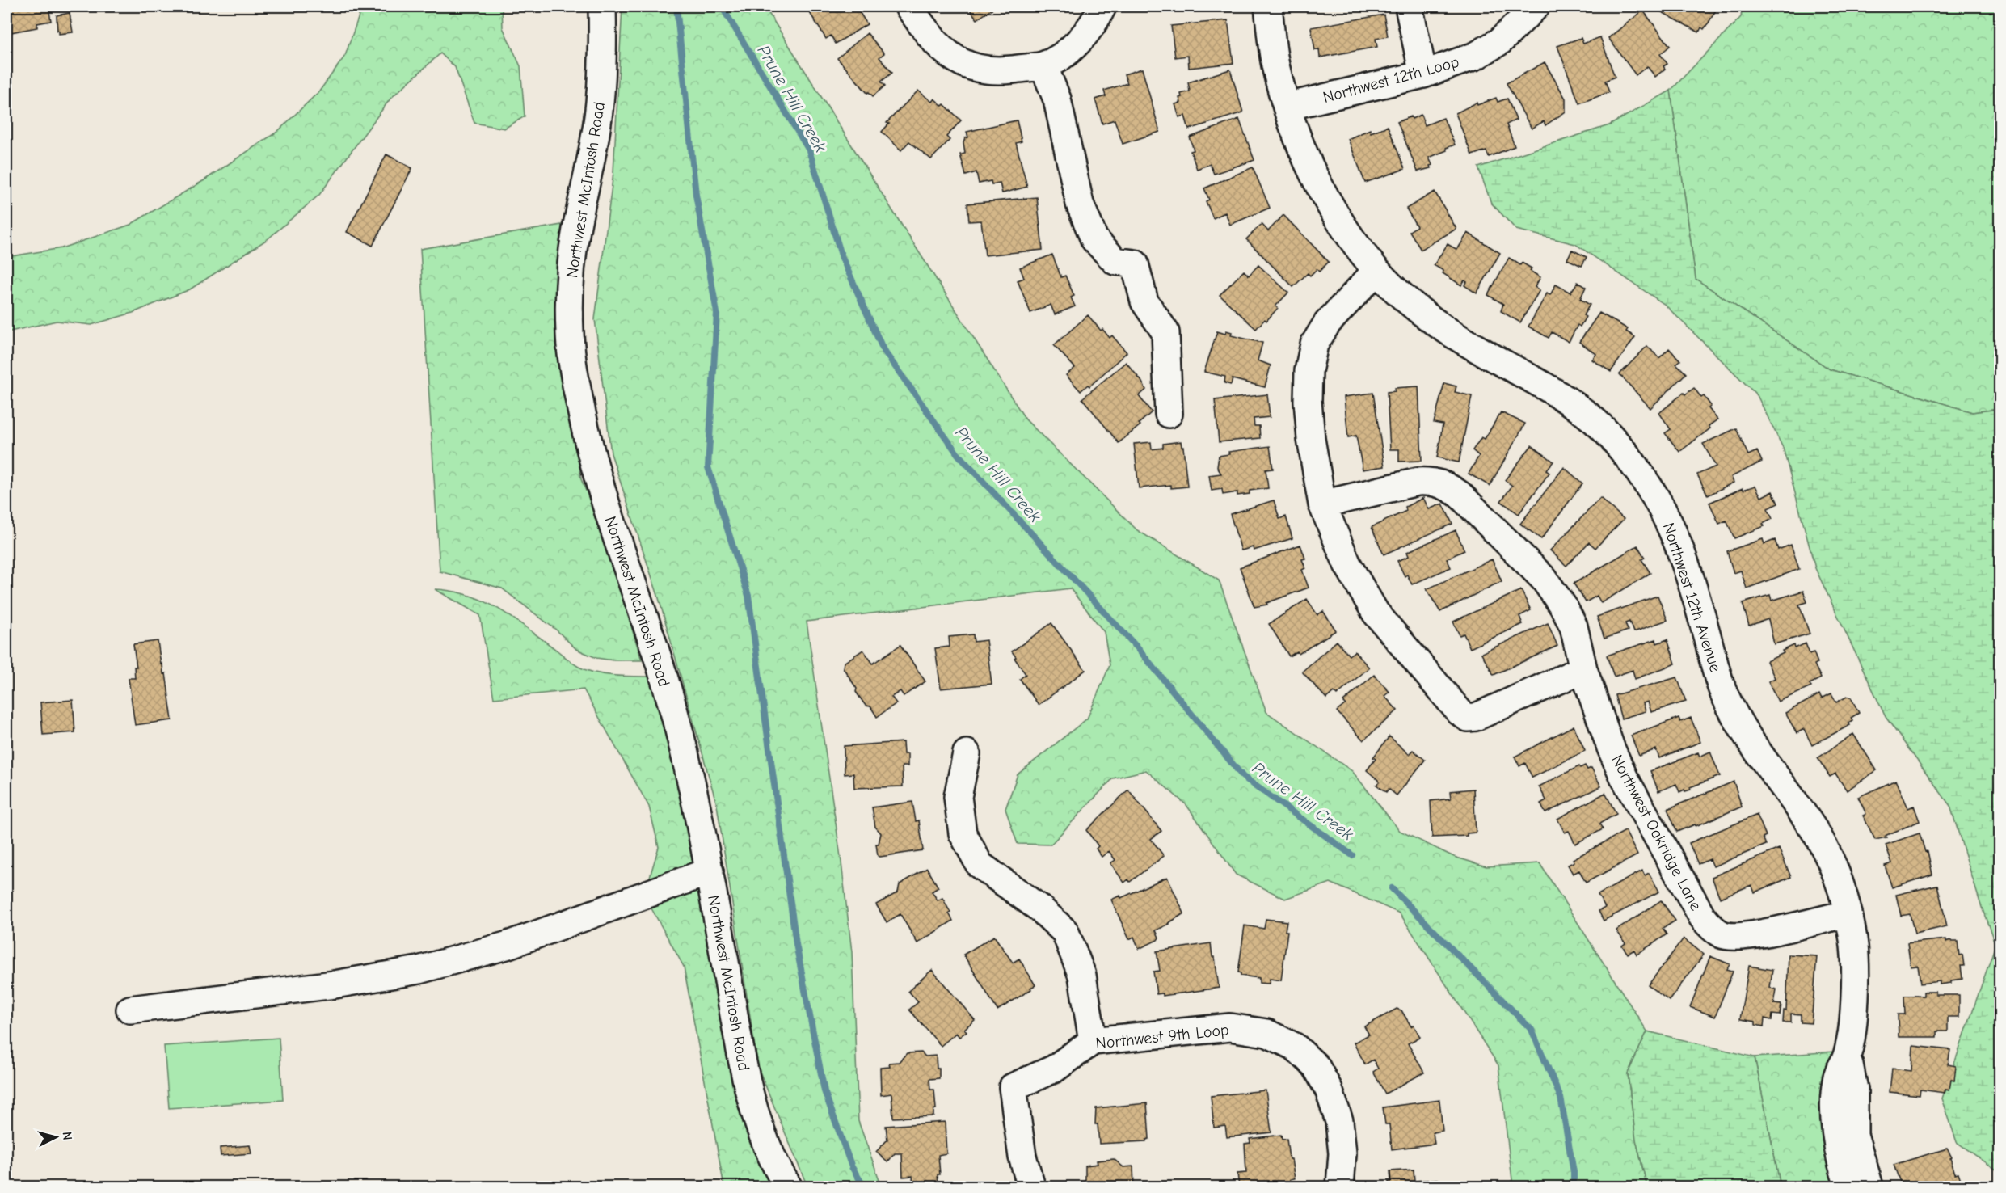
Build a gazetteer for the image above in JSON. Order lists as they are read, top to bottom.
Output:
{
  "streets": {
    "street": [
      "Northwest 12th Loop",
      "Northwest McIntosh Road",
      "Northwest 12th Avenue",
      "Northwest Oakridge Lane",
      "Northwest 9th Loop"
    ]
  },
  "crossings": [
    ["Northwest 12th Loop", "Northwest 12th Avenue"],
    ["Northwest 12th Avenue", "Northwest Oakridge Lane"]
  ],
  "water": ["Prune Hill Creek"],
  "north": "right"
}
